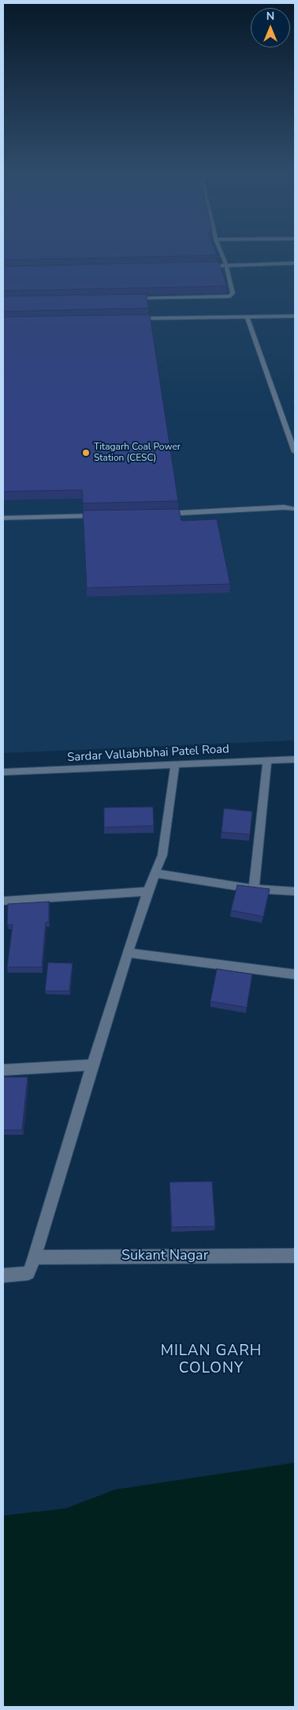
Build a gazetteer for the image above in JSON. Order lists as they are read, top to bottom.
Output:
{
  "streets": {
    "street": ["Sardar Vallabhbhai Patel Road", "Sukant Nagar"]
  },
  "districts": ["MILAN GARH COLONY"],
  "places": ["Titagarh Coal Power Station (CESC)"],
  "north": "top"
}
